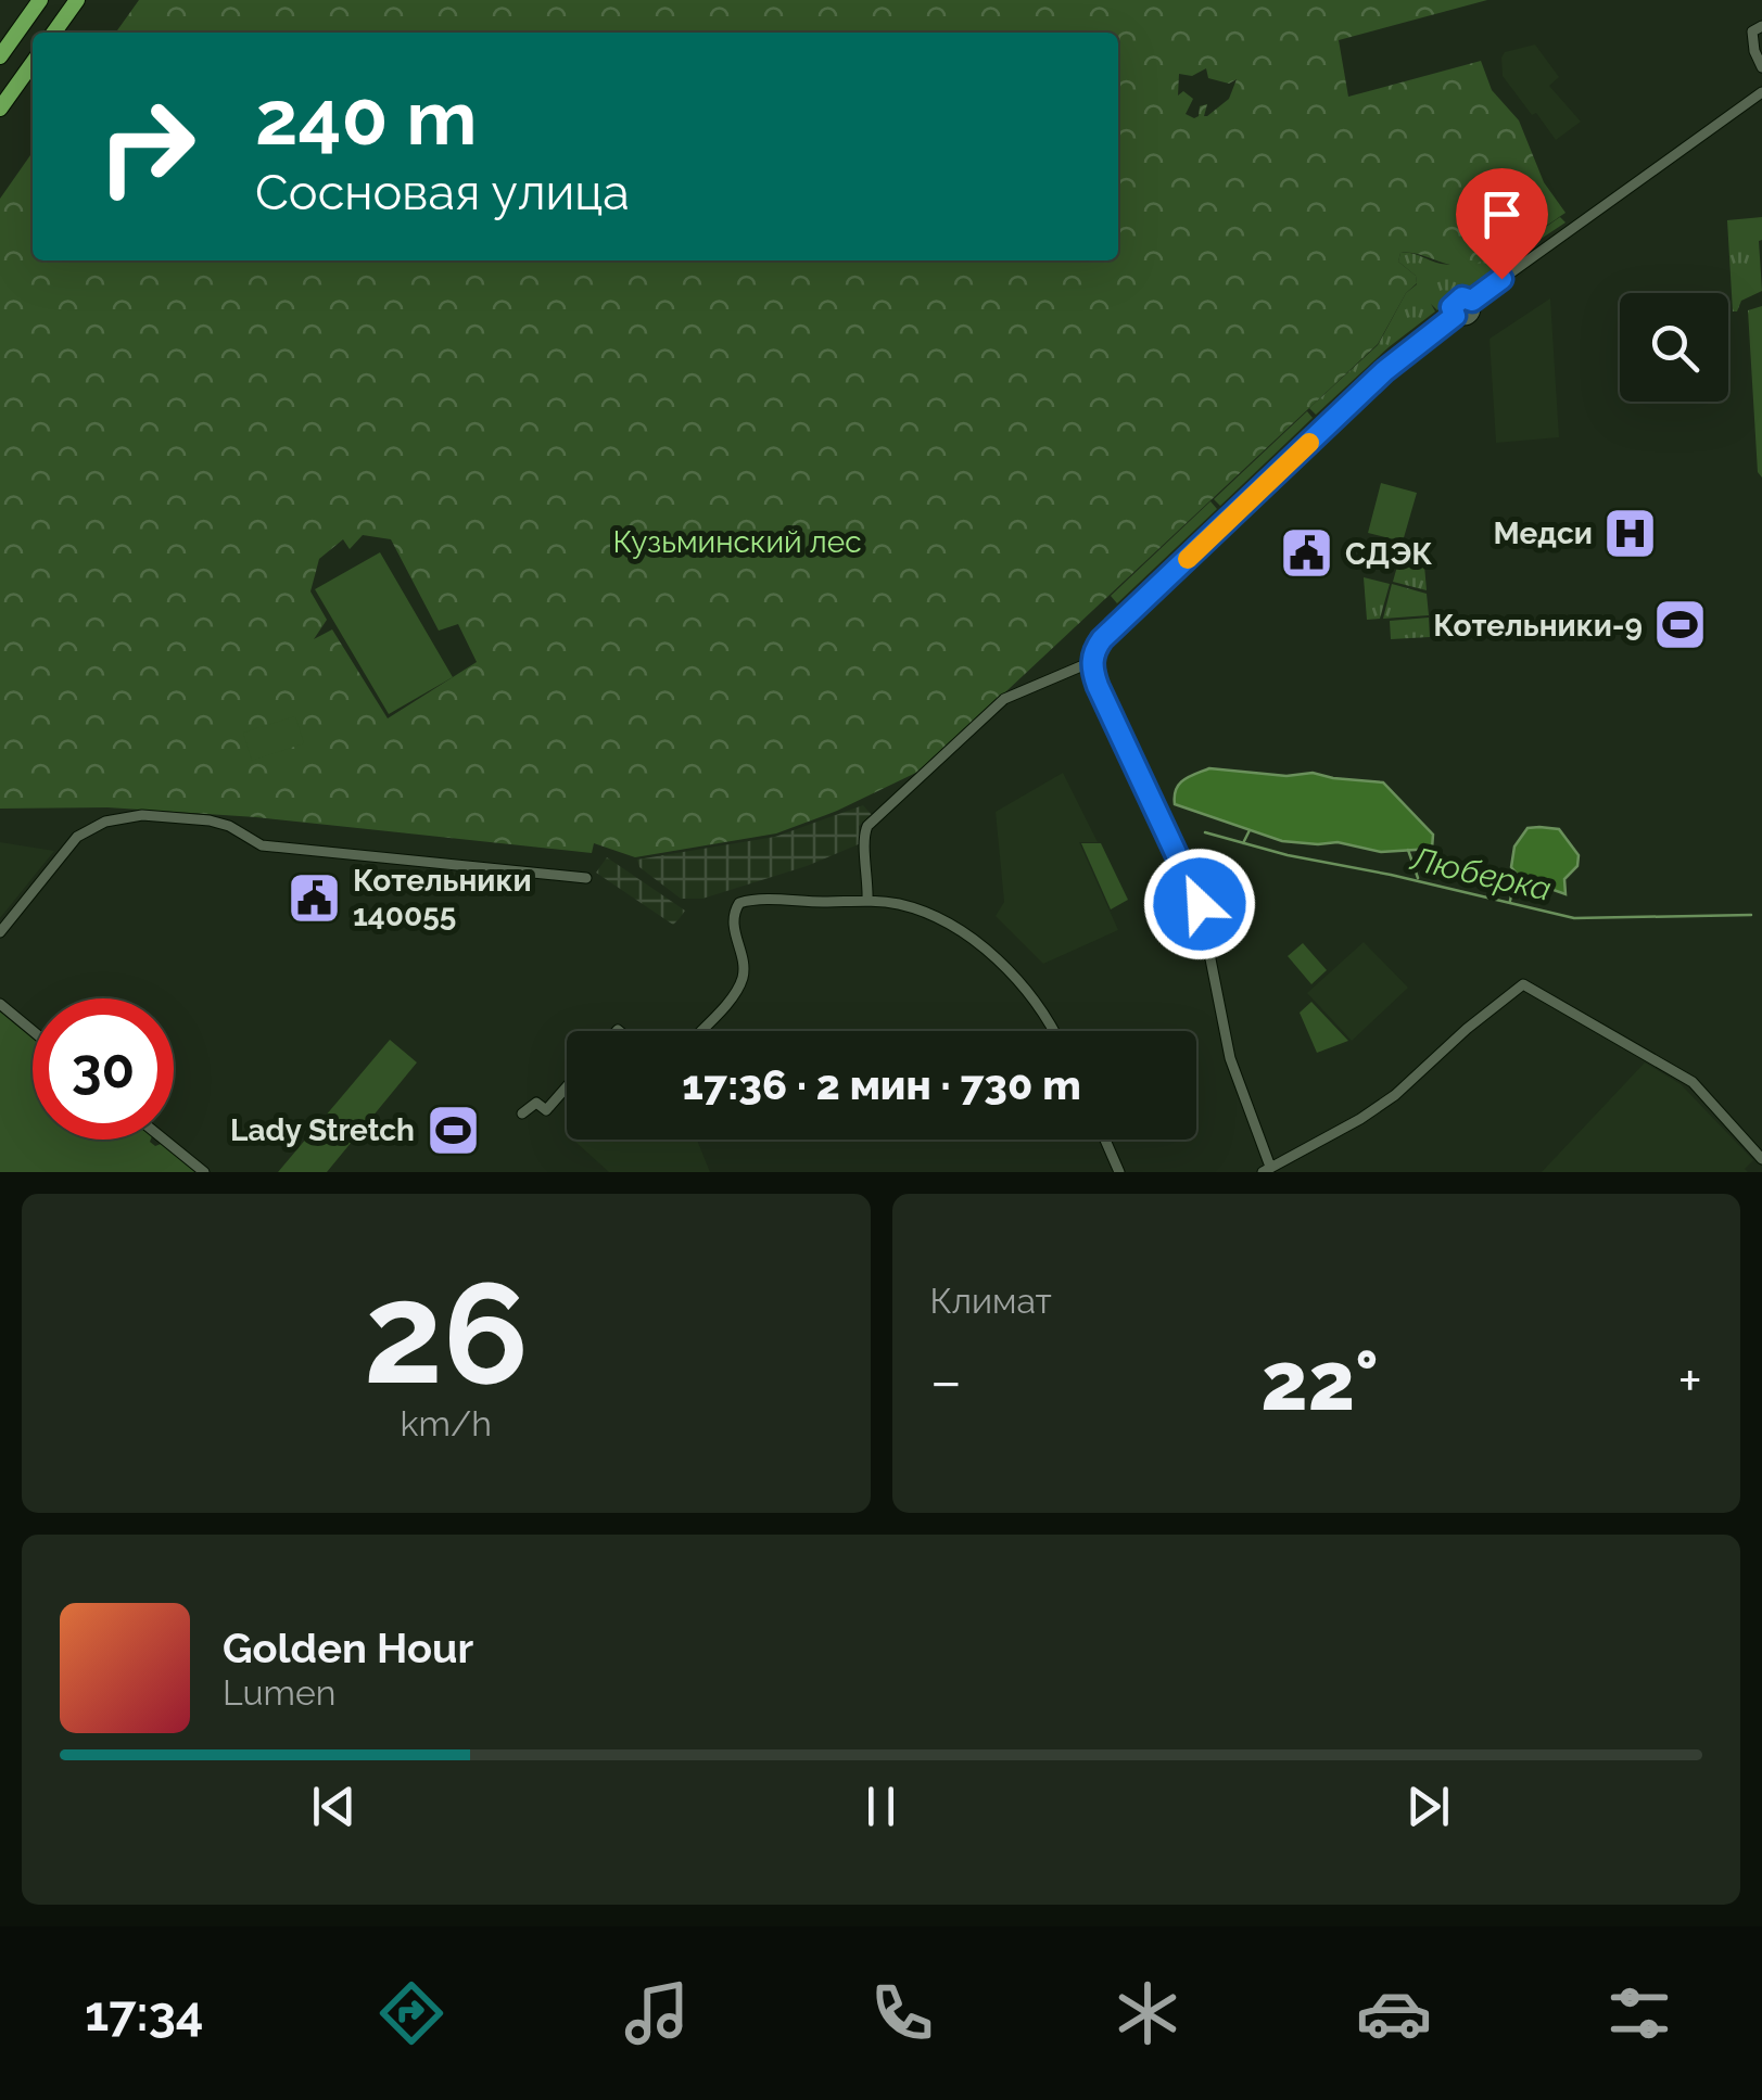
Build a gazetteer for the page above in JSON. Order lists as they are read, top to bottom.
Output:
{
  "water": ["Люберка"],
  "parks": ["Кузьминский лес"],
  "places": {
    "hospital": ["Медси"],
    "public building": ["СДЭК", "Котельники 140055"],
    "sports": ["Котельники-9", "Lady Stretch"]
  },
  "page": {
    "turn": ["240 m", "Сосновая улица"],
    "limit": "30",
    "trip": "17:36 · 2 мин · 730 m",
    "tile": [
      ["26", "km/h"],
      "Климат"
    ],
    "heat": ["−", "22°", "+"],
    "song": ["Golden Hour", "Lumen"],
    "tabs": "17:34"
  }
}
